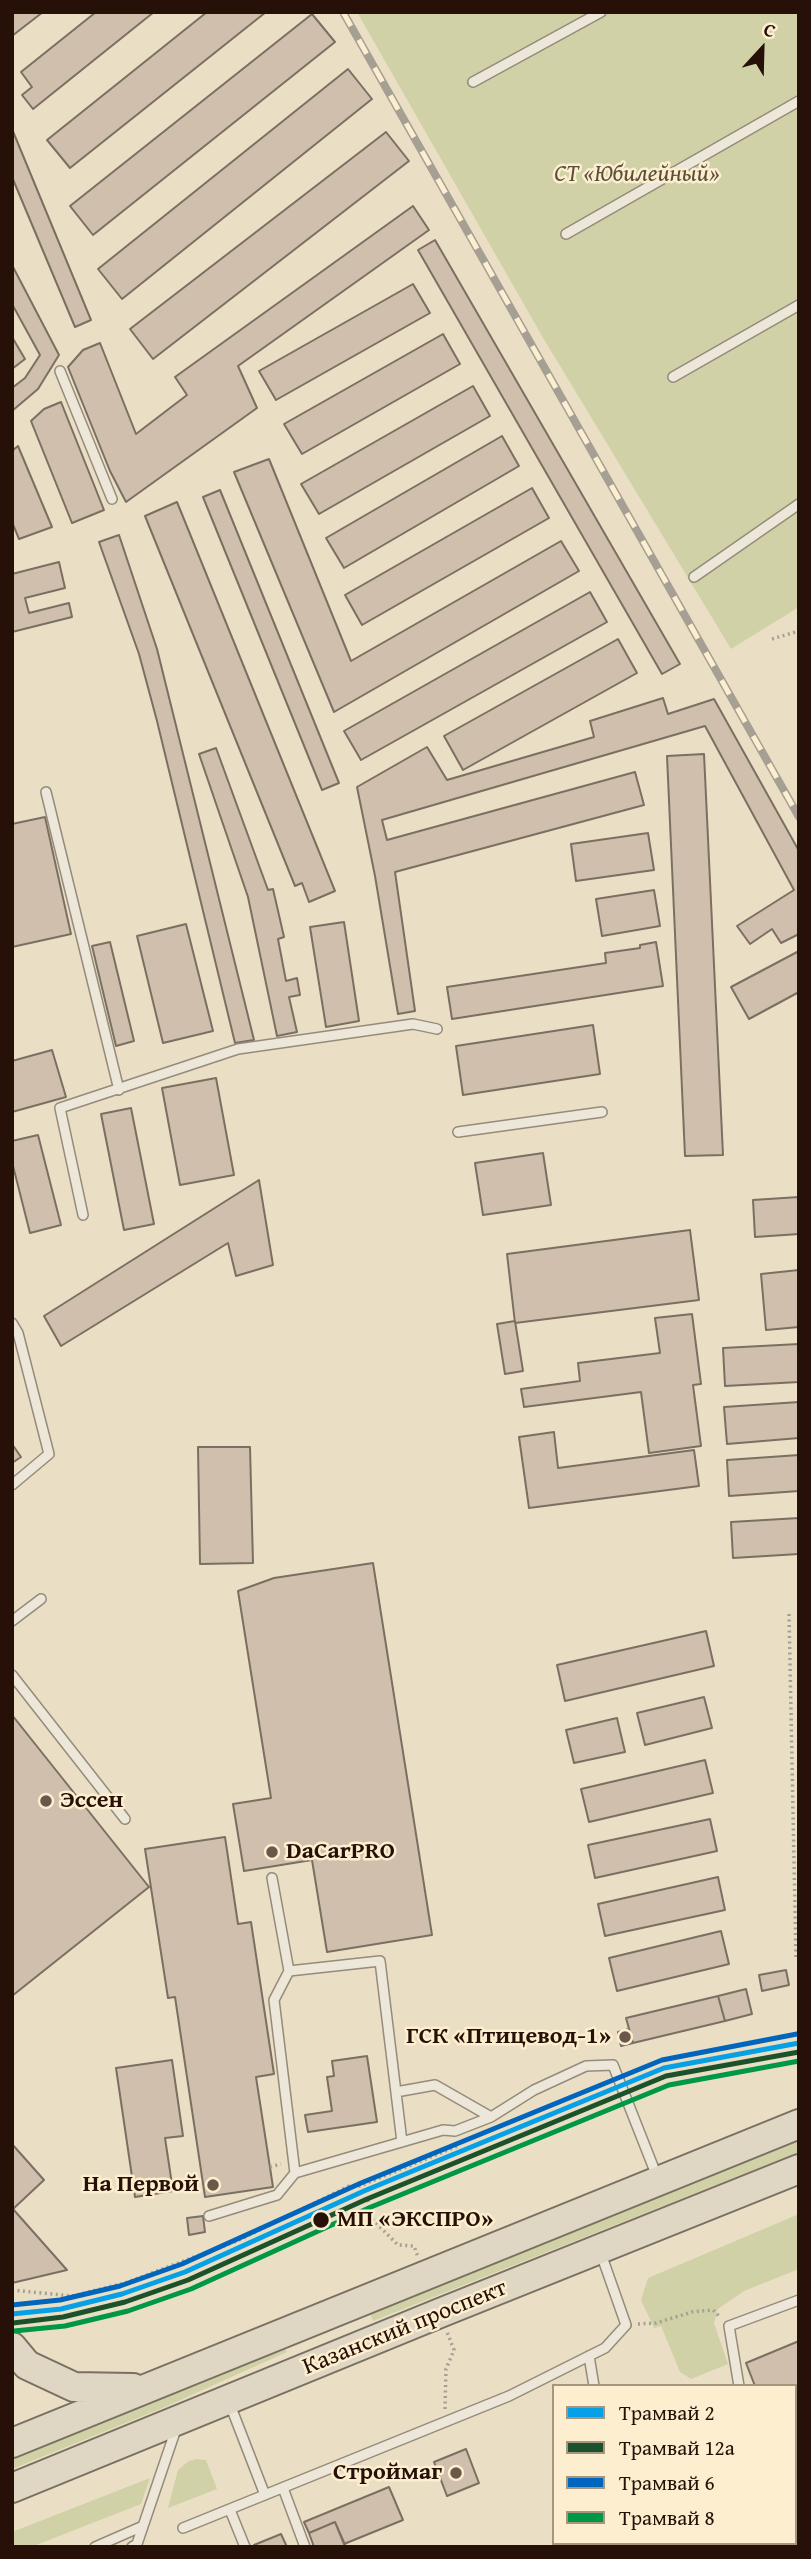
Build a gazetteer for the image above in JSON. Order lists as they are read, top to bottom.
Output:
{
  "streets": {
    "main road": ["Казанский проспект"]
  },
  "parks": ["СТ «Юбилейный»"],
  "places": [
    "Эссен",
    "DaCarPRO",
    "ГСК «Птицевод-1»",
    "На Первой",
    "МП «ЭКСПРО»",
    "Строймаг"
  ],
  "lines": [
    "tram line 6",
    "tram line 2",
    "tram line 12а",
    "tram line 8"
  ],
  "legend": [
    "Трамвай 2",
    "Трамвай 12а",
    "Трамвай 6",
    "Трамвай 8"
  ],
  "north": "top"
}
